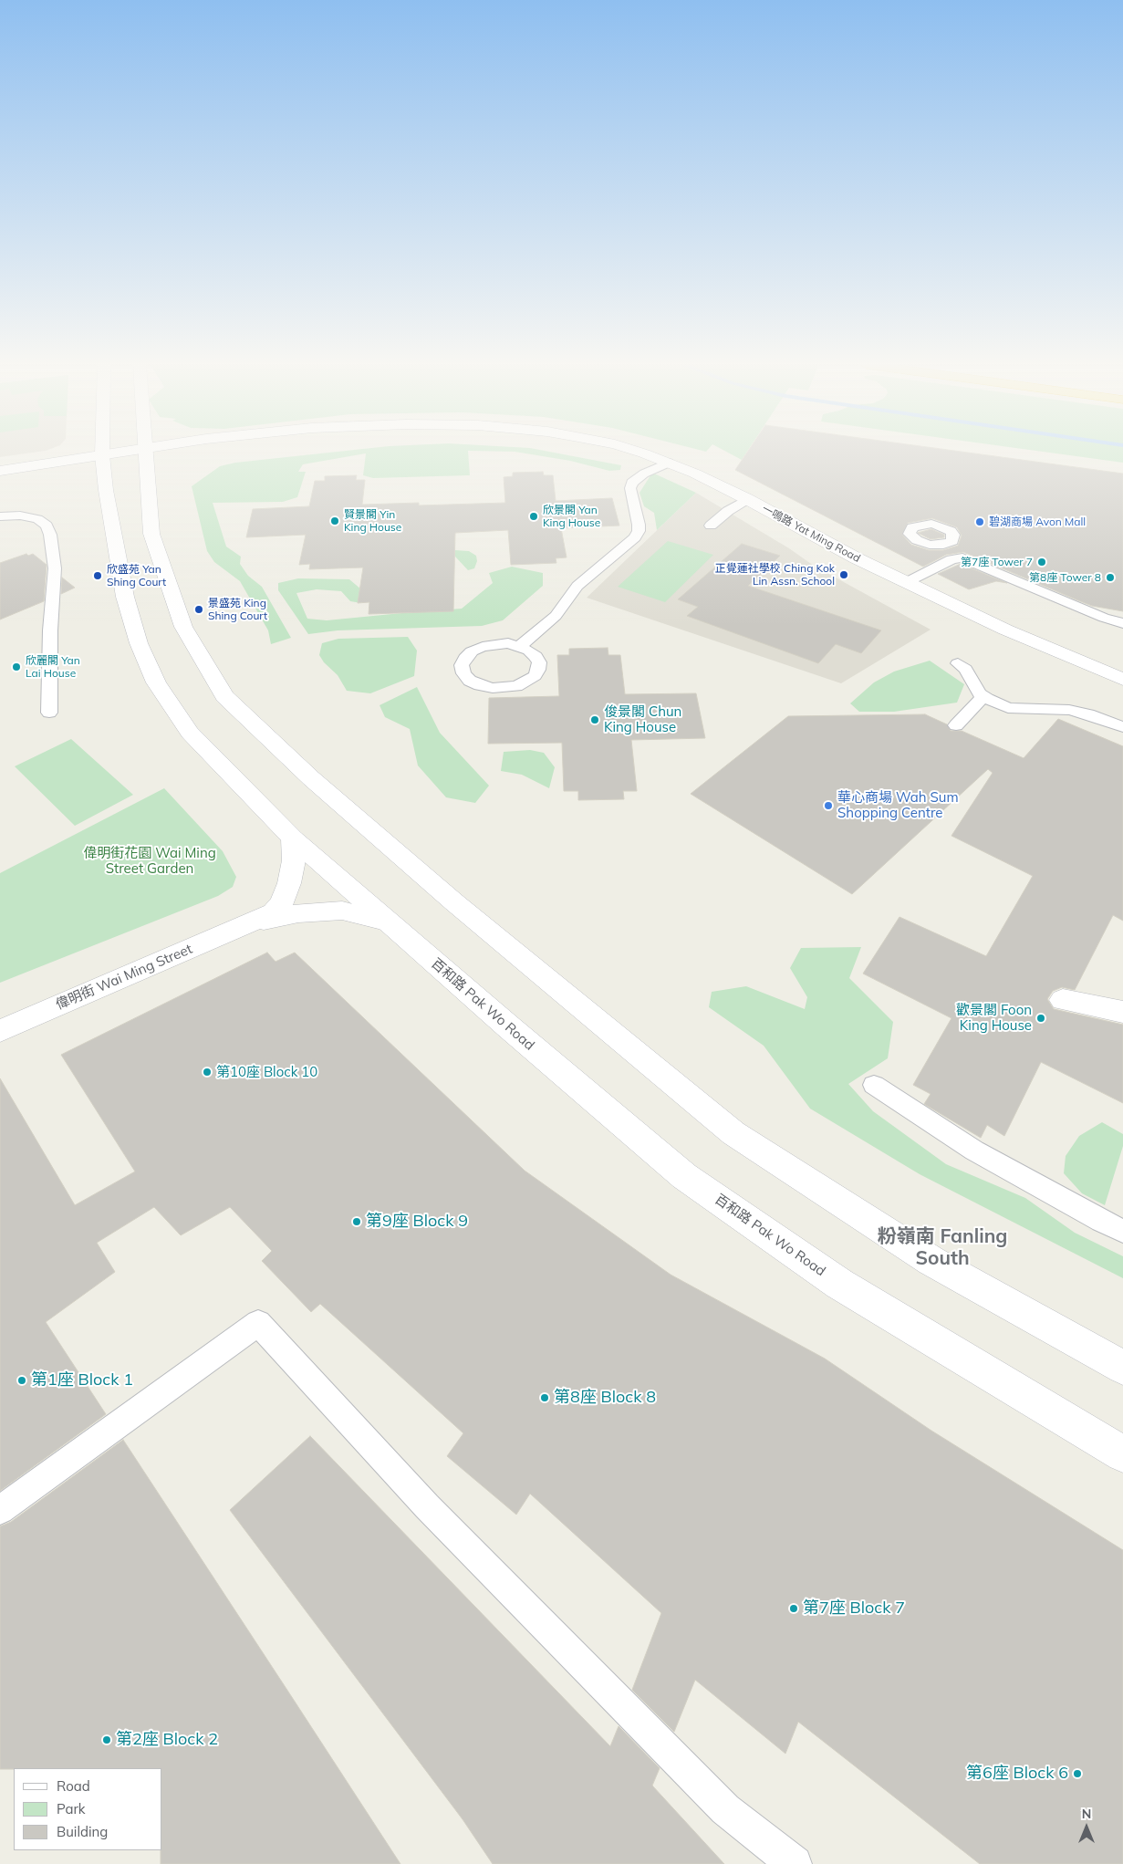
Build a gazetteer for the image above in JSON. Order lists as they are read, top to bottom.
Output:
{
  "streets": {
    "main road": ["一鳴路 Yat Ming Road", "偉明街 Wai Ming Street", "百和路 Pak Wo Road"]
  },
  "crossings": [
    ["一鳴路 Yat Ming Road", "百和路 Pak Wo Road"],
    ["偉明街 Wai Ming Street", "百和路 Pak Wo Road"]
  ],
  "districts": ["粉嶺南 Fanling South"],
  "parks": ["偉明街花園 Wai Ming Street Garden"],
  "places": [
    "欣景閣 Yan King House",
    "賢景閣 Yin King House",
    "碧湖商場 Avon Mall",
    "第7座 Tower 7",
    "正覺蓮社學校 Ching Kok Lin Assn. School",
    "欣盛苑 Yan Shing Court",
    "第8座 Tower 8",
    "景盛苑 King Shing Court",
    "欣麗閣 Yan Lai House",
    "俊景閣 Chun King House",
    "華心商場 Wah Sum Shopping Centre",
    "歡景閣 Foon King House",
    "第10座 Block 10",
    "第9座 Block 9",
    "第1座 Block 1",
    "第8座 Block 8",
    "第7座 Block 7",
    "第2座 Block 2",
    "第6座 Block 6"
  ],
  "legend": ["Road", "Park", "Building"],
  "north": "top"
}
